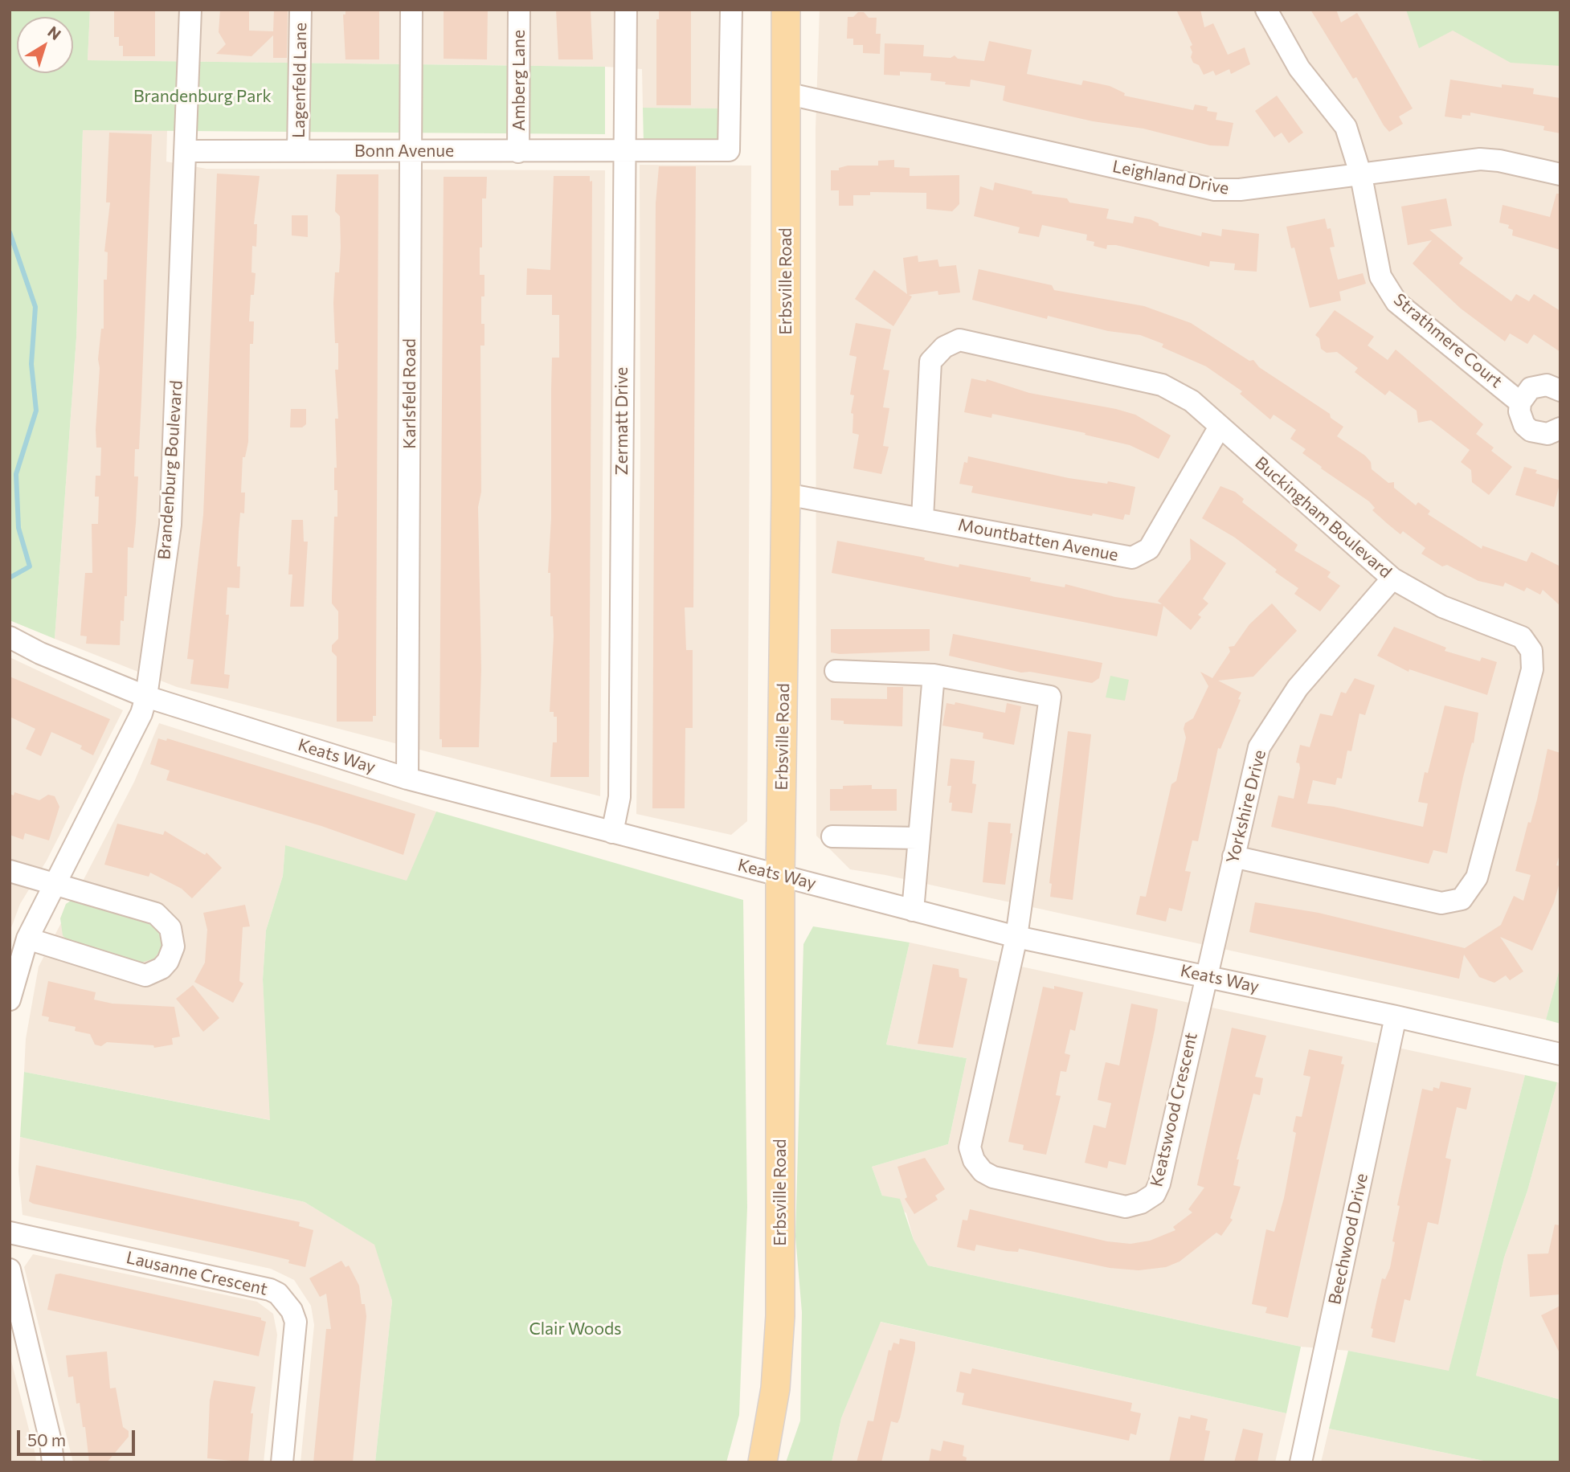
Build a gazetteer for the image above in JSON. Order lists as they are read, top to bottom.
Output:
{
  "streets": {
    "main road": ["Erbsville Road"],
    "street": [
      "Lagenfeld Lane",
      "Amberg Lane",
      "Bonn Avenue",
      "Leighland Drive",
      "Strathmere Court",
      "Karlsfeld Road",
      "Zermatt Drive",
      "Brandenburg Boulevard",
      "Buckingham Boulevard",
      "Mountbatten Avenue",
      "Keats Way",
      "Yorkshire Drive",
      "Keatswood Crescent",
      "Beechwood Drive",
      "Lausanne Crescent"
    ]
  },
  "crossings": [
    ["Lagenfeld Lane", "Bonn Avenue"],
    ["Amberg Lane", "Bonn Avenue"],
    ["Bonn Avenue", "Karlsfeld Road"],
    ["Bonn Avenue", "Zermatt Drive"],
    ["Bonn Avenue", "Brandenburg Boulevard"],
    ["Leighland Drive", "Erbsville Road"],
    ["Leighland Drive", "Strathmere Court"],
    ["Erbsville Road", "Mountbatten Avenue"],
    ["Erbsville Road", "Keats Way"],
    ["Karlsfeld Road", "Keats Way"],
    ["Zermatt Drive", "Keats Way"],
    ["Brandenburg Boulevard", "Keats Way"],
    ["Buckingham Boulevard", "Mountbatten Avenue"],
    ["Buckingham Boulevard", "Yorkshire Drive"],
    ["Keats Way", "Yorkshire Drive"],
    ["Keats Way", "Keatswood Crescent"],
    ["Keats Way", "Beechwood Drive"],
    ["Yorkshire Drive", "Keatswood Crescent"]
  ],
  "parks": ["Brandenburg Park", "Clair Woods"],
  "scale_bar": "50 m",
  "north": "top right"
}
